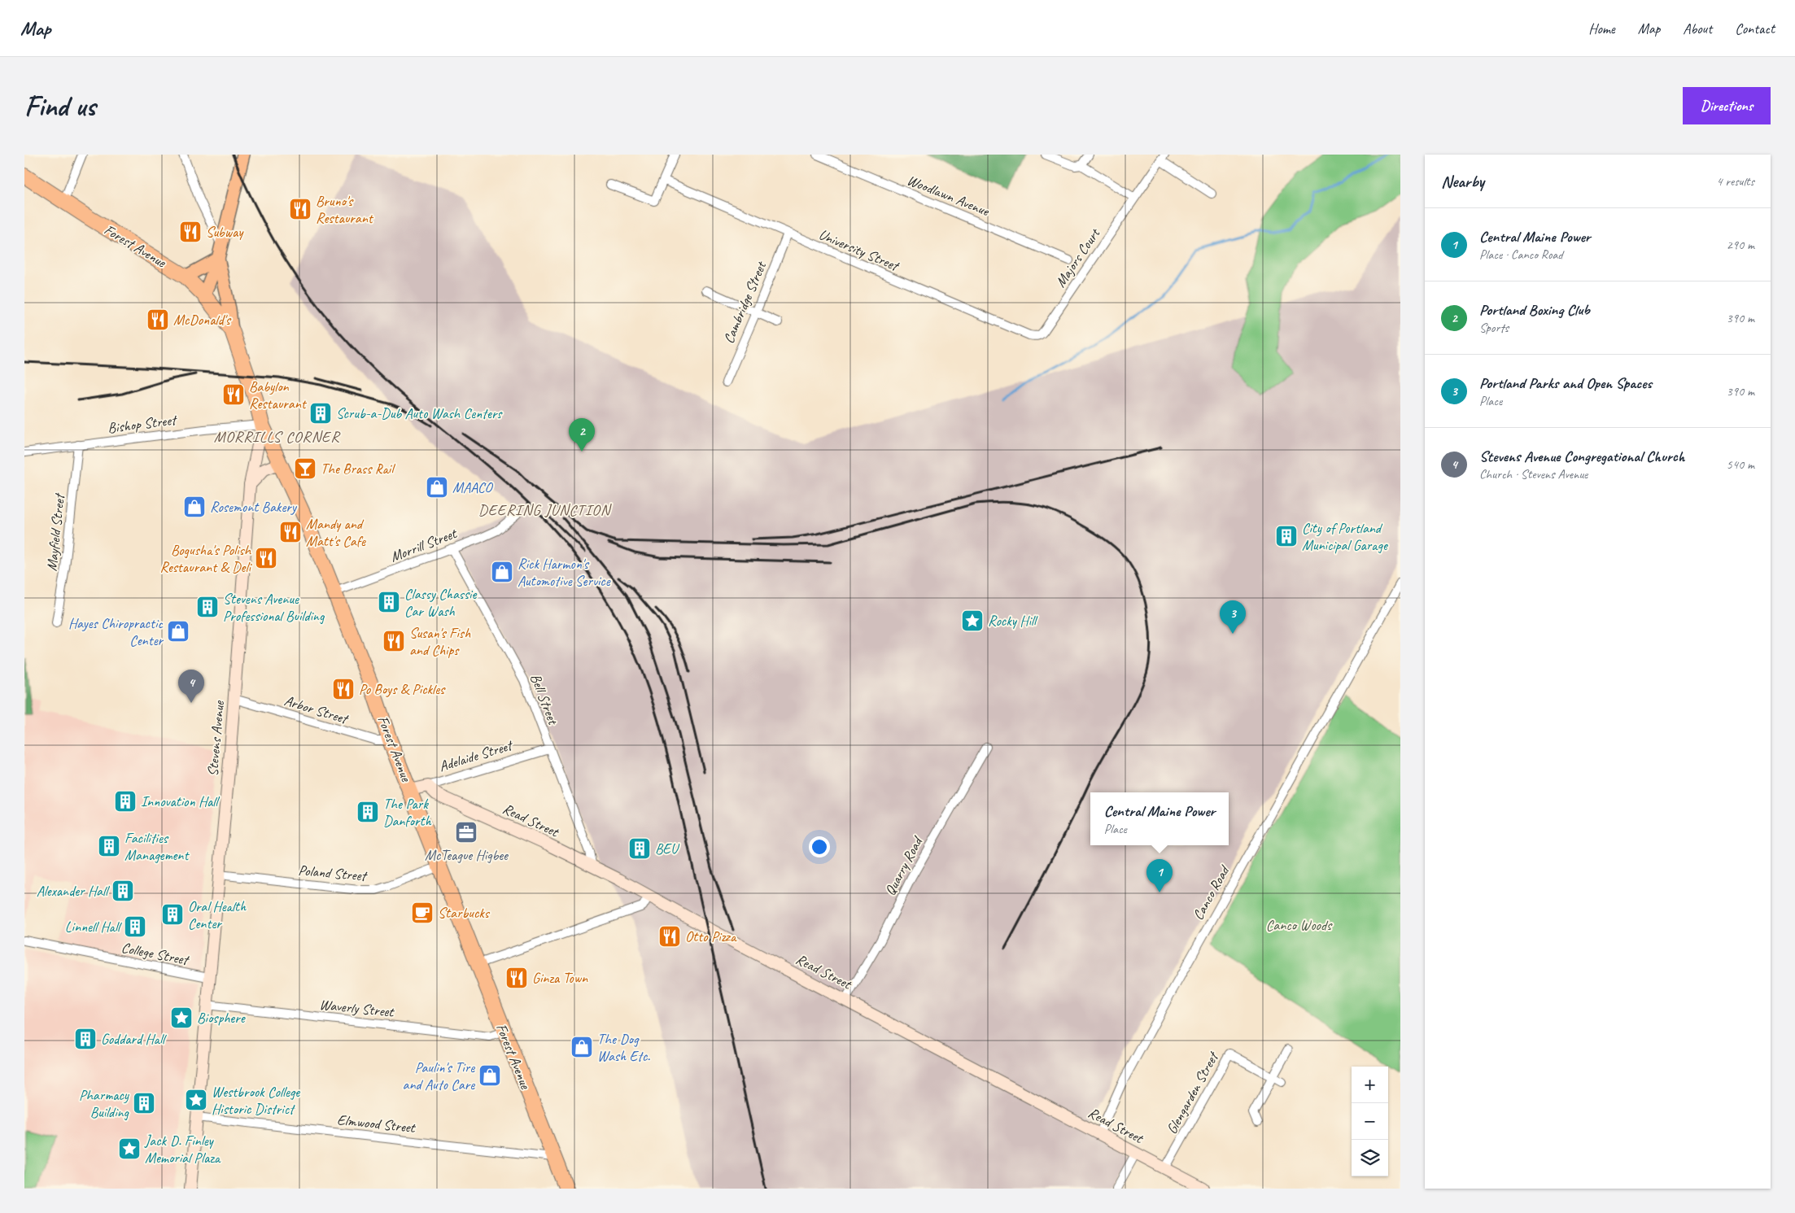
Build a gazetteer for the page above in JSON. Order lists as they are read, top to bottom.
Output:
{
  "streets": {
    "highway": ["Forest Avenue"],
    "street": [
      "Woodlawn Avenue",
      "University Street",
      "Majors Court",
      "Cambridge Street",
      "Bishop Street",
      "Mayfield Street",
      "Morrill Street",
      "Bell Street",
      "Arbor Street",
      "Stevens Avenue",
      "Adelaide Street",
      "Read Street",
      "Quarry Road",
      "Poland Street",
      "Canco Road",
      "College Street",
      "Waverly Street",
      "Glengarden Street",
      "Elmwood Street"
    ]
  },
  "crossings": [
    ["Forest Avenue", "Bishop Street"],
    ["Forest Avenue", "Morrill Street"],
    ["Forest Avenue", "Arbor Street"],
    ["Forest Avenue", "Stevens Avenue"],
    ["Forest Avenue", "Adelaide Street"],
    ["Forest Avenue", "Poland Street"],
    ["Forest Avenue", "Waverly Street"],
    ["Forest Avenue", "Elmwood Street"],
    ["University Street", "Majors Court"],
    ["University Street", "Cambridge Street"],
    ["Bishop Street", "Mayfield Street"],
    ["Bishop Street", "Stevens Avenue"],
    ["Morrill Street", "Bell Street"],
    ["Bell Street", "Adelaide Street"],
    ["Bell Street", "Read Street"],
    ["Arbor Street", "Stevens Avenue"],
    ["Stevens Avenue", "Poland Street"],
    ["Stevens Avenue", "College Street"],
    ["Stevens Avenue", "Waverly Street"],
    ["Stevens Avenue", "Elmwood Street"],
    ["Adelaide Street", "Read Street"],
    ["Read Street", "Quarry Road"],
    ["Read Street", "Canco Road"],
    ["Read Street", "Glengarden Street"]
  ],
  "districts": ["MORRILLS CORNER", "DEERING JUNCTION"],
  "parks": ["Canco Woods"],
  "places": {
    "restaurant": [
      "Bruno's Restaurant",
      "Subway",
      "McDonald's",
      "Babylon Restaurant",
      "Mandy and Matt's Cafe",
      "Bogusha's Polish Restaurant & Deli",
      "Susan's Fish and Chips",
      "Po Boys & Pickles",
      "Otto Pizza",
      "Ginza Town"
    ],
    "building": [
      "Scrub-a-Dub Auto Wash Centers",
      "City of Portland Municipal Garage",
      "Classy Chassie Car Wash",
      "Stevens Avenue Professional Building",
      "Innovation Hall",
      "The Park Danforth",
      "Facilities Management",
      "BEU",
      "Alexander Hall",
      "Oral Health Center",
      "Linnell Hall",
      "Goddard Hall",
      "Pharmacy Building"
    ],
    "bar": ["The Brass Rail"],
    "shop": [
      "MAACO",
      "Rosemont Bakery",
      "Rick Harmon's Automotive Service",
      "Hayes Chiropractic Center",
      "The Dog Wash Etc.",
      "Paulin's Tire and Auto Care"
    ],
    "place": [
      "Rocky Hill",
      "Biosphere",
      "Westbrook College Historic District",
      "Jack D. Finley Memorial Plaza"
    ],
    "office": ["McTeague Higbee"],
    "cafe": ["Starbucks"]
  },
  "page": {
    "header": "Map",
    "nav": [
      "Home",
      "Map",
      "About",
      "Contact"
    ],
    "buttons": "Directions",
    "title": "Find us",
    "heading": ["Nearby", "4 results"],
    "list": [
      {
        "mark": "1",
        "name": "Central Maine Power",
        "note": "Place · Canco Road",
        "value": "290 m"
      },
      {
        "mark": "2",
        "name": "Portland Boxing Club",
        "note": "Sports",
        "value": "390 m"
      },
      {
        "mark": "3",
        "name": "Portland Parks and Open Spaces",
        "note": "Place",
        "value": "390 m"
      },
      {
        "mark": "4",
        "name": "Stevens Avenue Congregational Church",
        "note": "Church · Stevens Avenue",
        "value": "540 m"
      }
    ],
    "pins": [
      "2",
      "3",
      "4",
      "1"
    ],
    "popup": ["Central Maine Power", "Place"],
    "map_buttons": ["+", "−"]
  }
}
